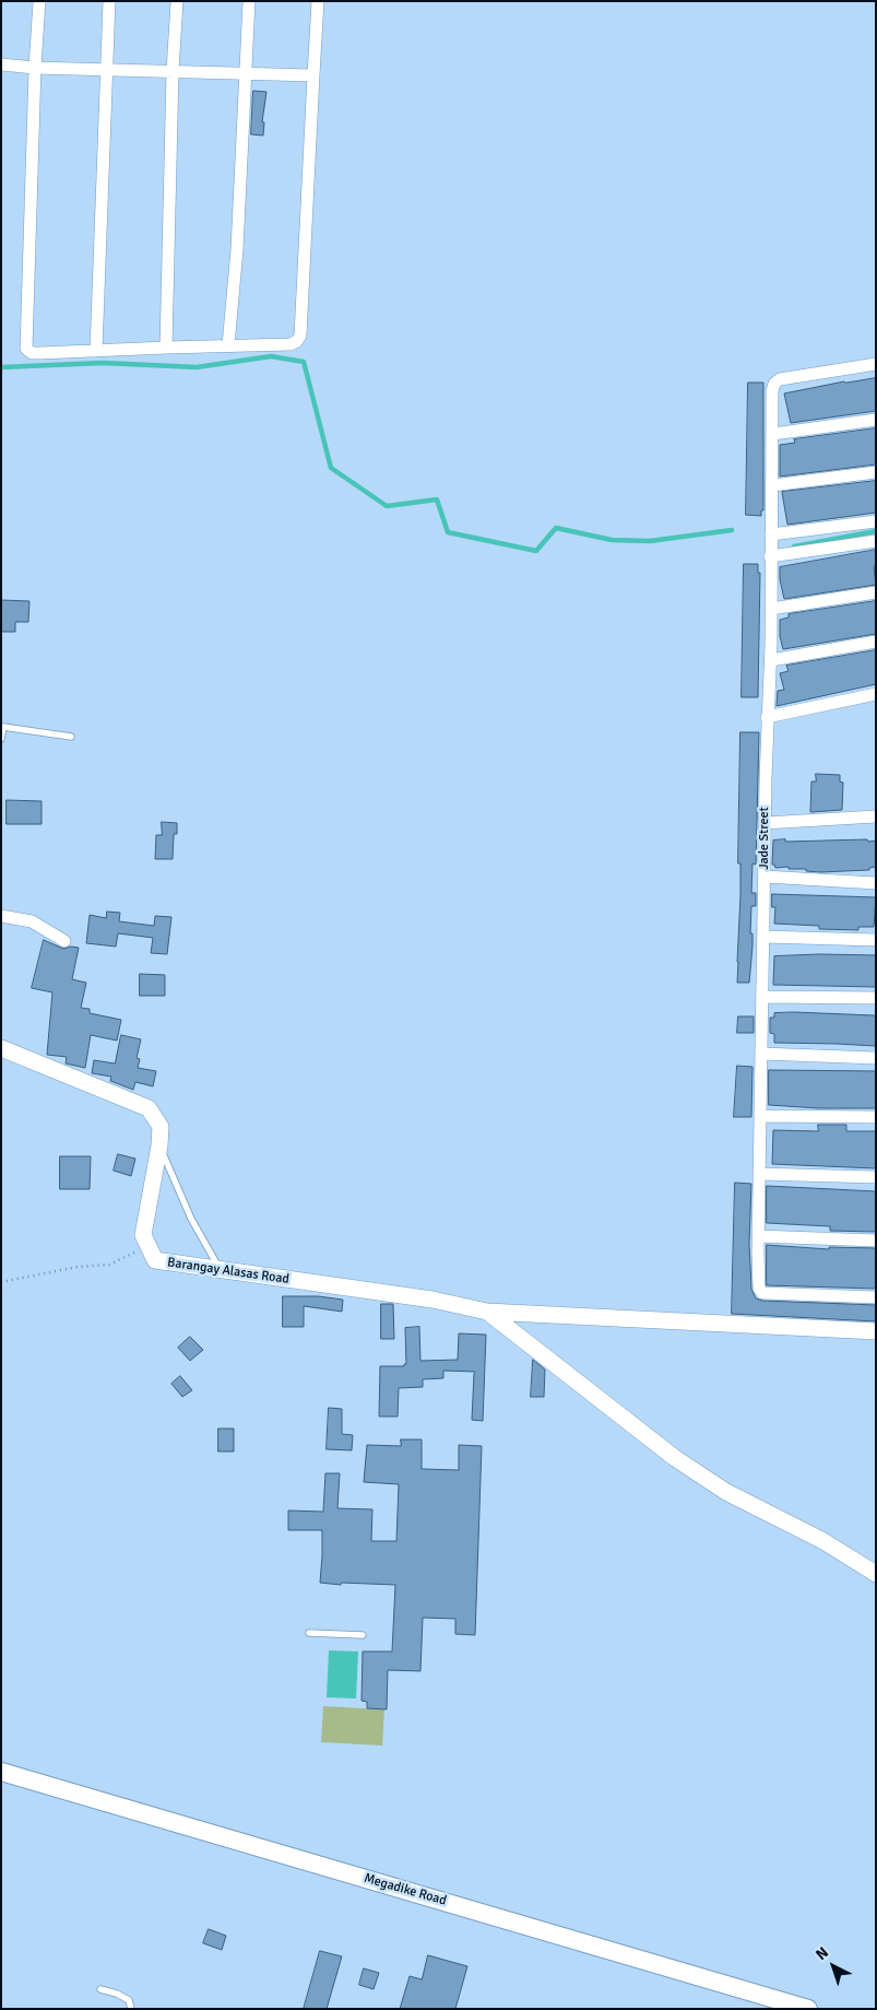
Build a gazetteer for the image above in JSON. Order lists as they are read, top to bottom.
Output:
{
  "streets": {
    "main road": ["Megadike Road"],
    "street": ["Jade Street", "Barangay Alasas Road"]
  },
  "north": "top left"
}
